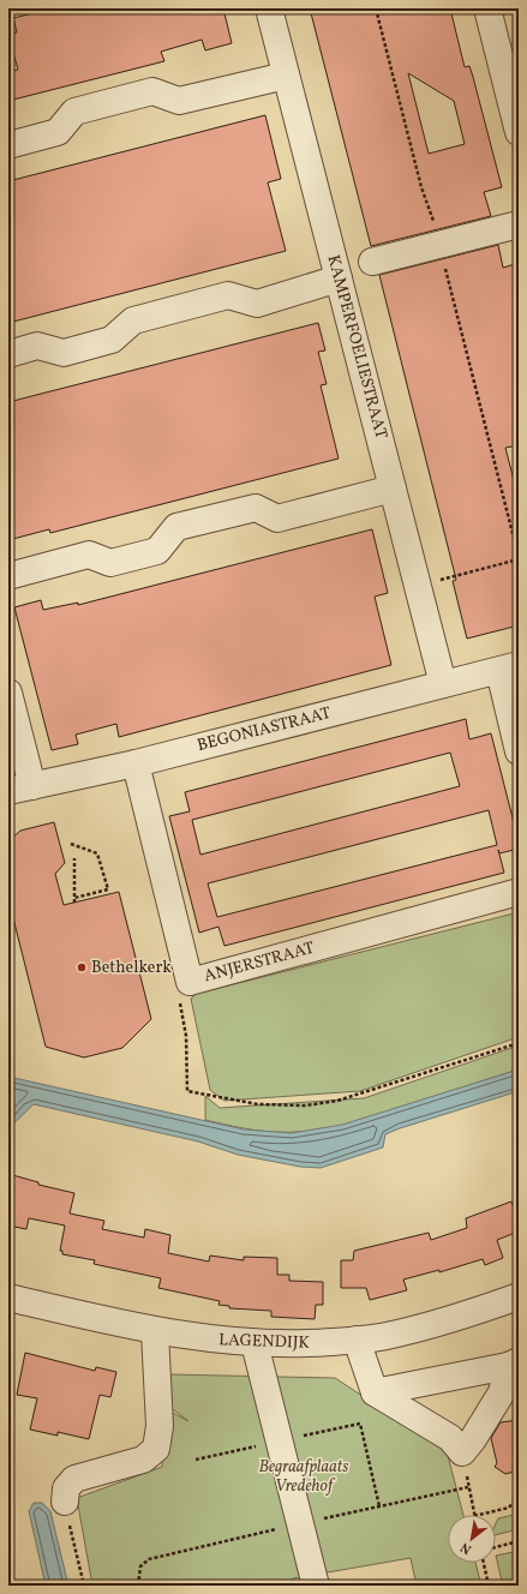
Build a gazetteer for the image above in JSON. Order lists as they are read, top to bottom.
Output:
{
  "streets": {
    "street": [
      "KAMPERFOELIESTRAAT",
      "BEGONIASTRAAT",
      "ANJERSTRAAT",
      "LAGENDIJK"
    ]
  },
  "crossings": [
    ["KAMPERFOELIESTRAAT", "BEGONIASTRAAT"],
    ["BEGONIASTRAAT", "ANJERSTRAAT"]
  ],
  "parks": ["Begraafplaats Vredehof"],
  "places": ["Bethelkerk"],
  "north": "bottom left"
}
